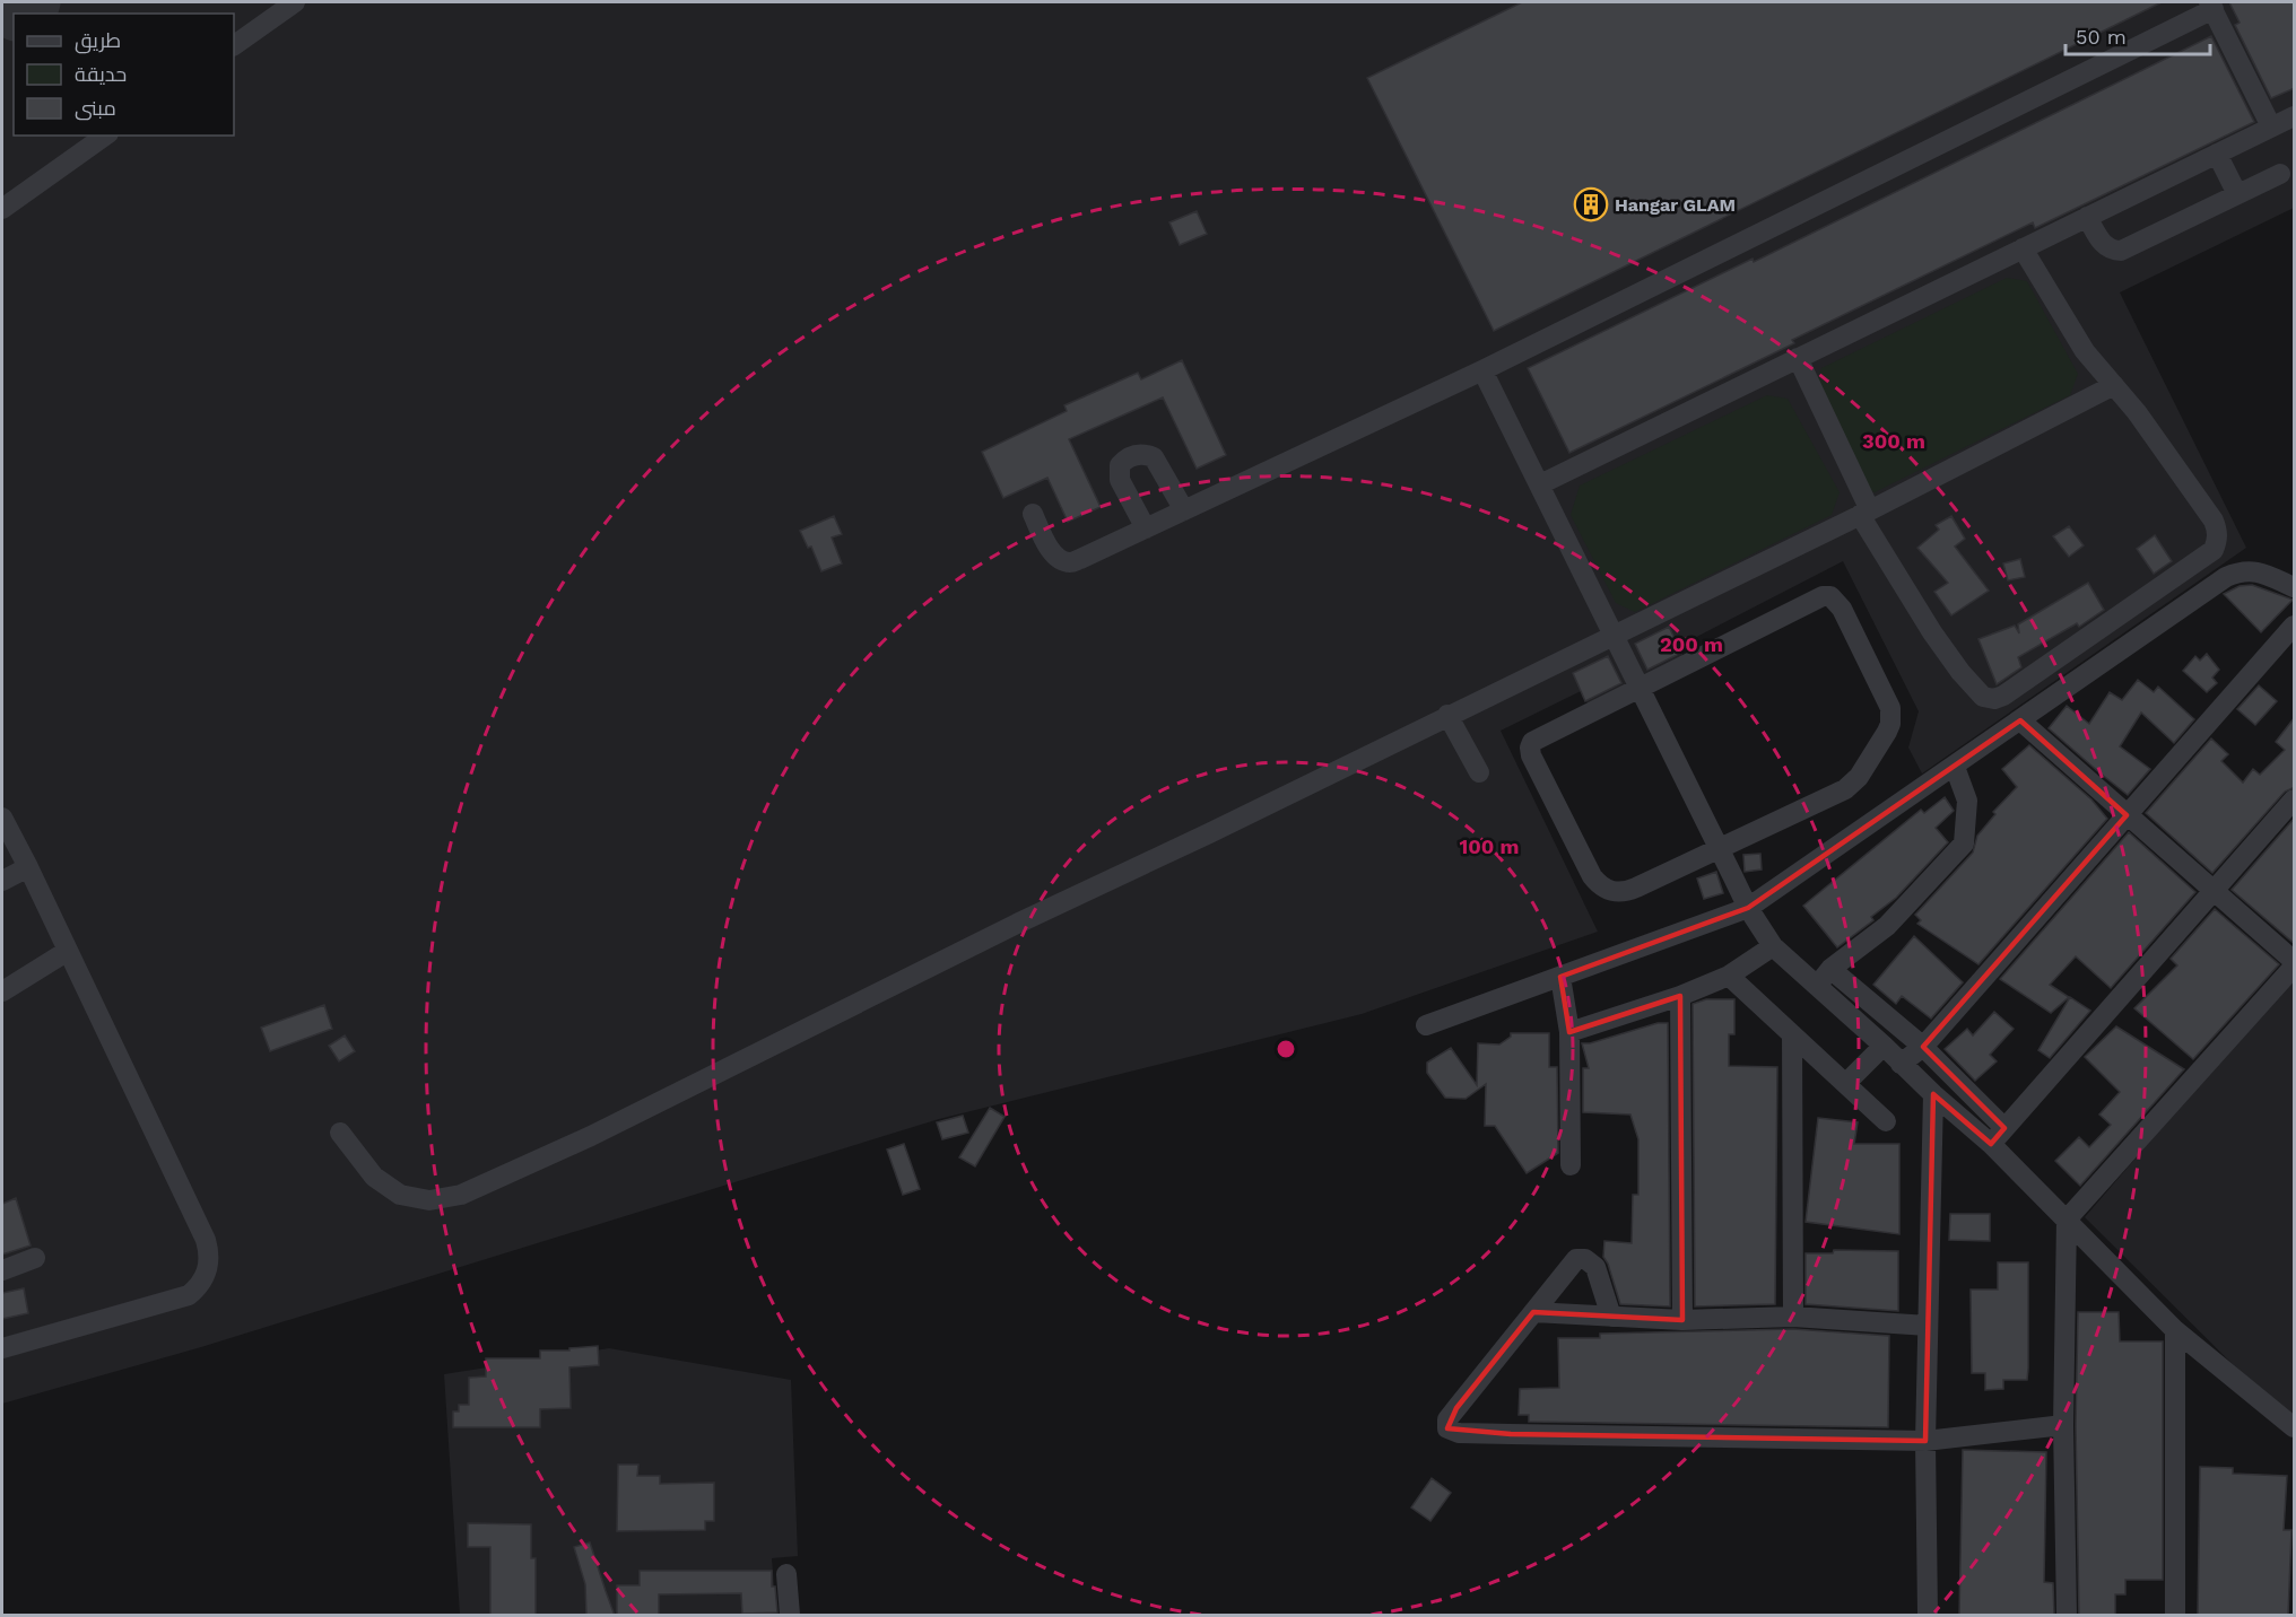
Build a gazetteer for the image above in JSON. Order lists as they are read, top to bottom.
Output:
{
  "places": {
    "building": ["Hangar GLAM"]
  },
  "legend": ["طريق", "حديقة", "مبنى"],
  "scale_bar": "50 m",
  "rings": ["300 m", "200 m", "100 m"]
}
